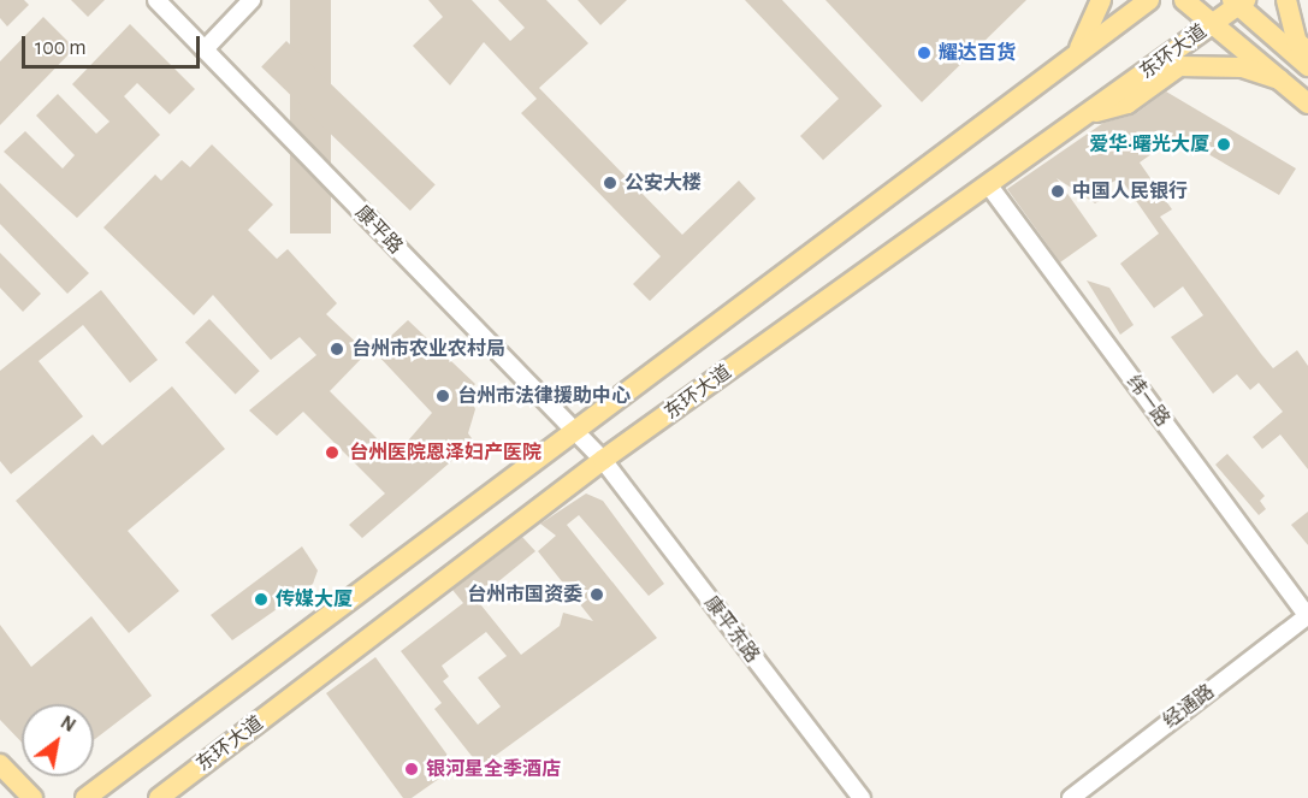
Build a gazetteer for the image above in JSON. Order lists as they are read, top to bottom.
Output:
{
  "streets": {
    "main road": ["东环大道"],
    "street": [
      "康平路",
      "纬一路",
      "康平东路",
      "经通路"
    ]
  },
  "crossings": [
    ["东环大道", "康平路"],
    ["东环大道", "纬一路"],
    ["东环大道", "康平东路"],
    ["康平路", "康平东路"],
    ["纬一路", "经通路"]
  ],
  "places": [
    "耀达百货",
    "爱华·曙光大厦",
    "公安大楼",
    "中国人民银行",
    "台州市农业农村局",
    "台州市法律援助中心",
    "台州医院恩泽妇产医院",
    "台州市国资委",
    "传媒大厦",
    "银河星全季酒店"
  ],
  "scale_bar": "100 m",
  "north": "top right"
}
